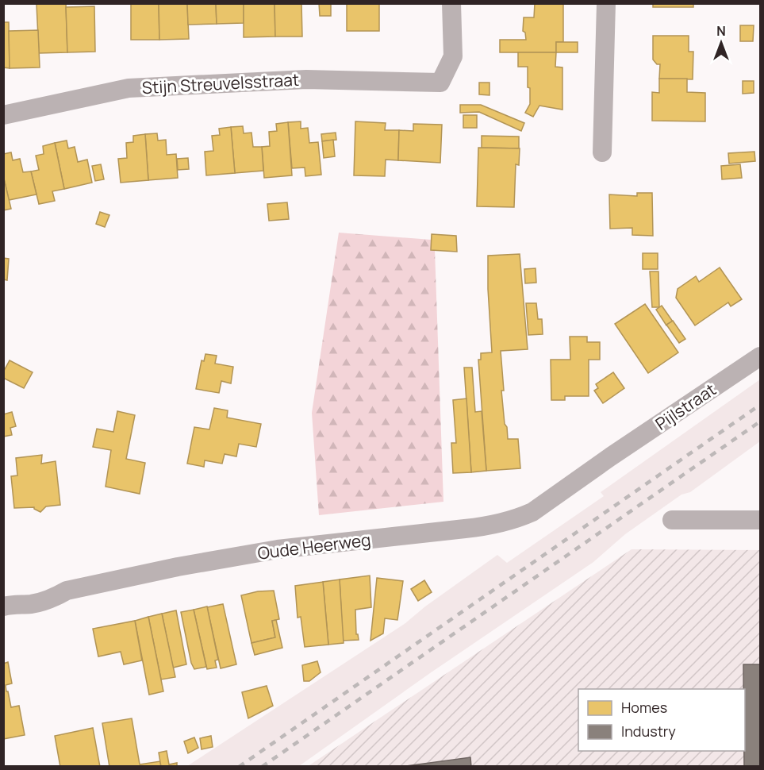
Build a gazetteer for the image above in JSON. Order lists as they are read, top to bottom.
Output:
{
  "streets": {
    "street": ["Stijn Streuvelsstraat", "Pijlstraat", "Oude Heerweg"]
  },
  "crossings": [
    ["Pijlstraat", "Oude Heerweg"]
  ],
  "legend": ["Homes", "Industry"],
  "north": "top"
}
